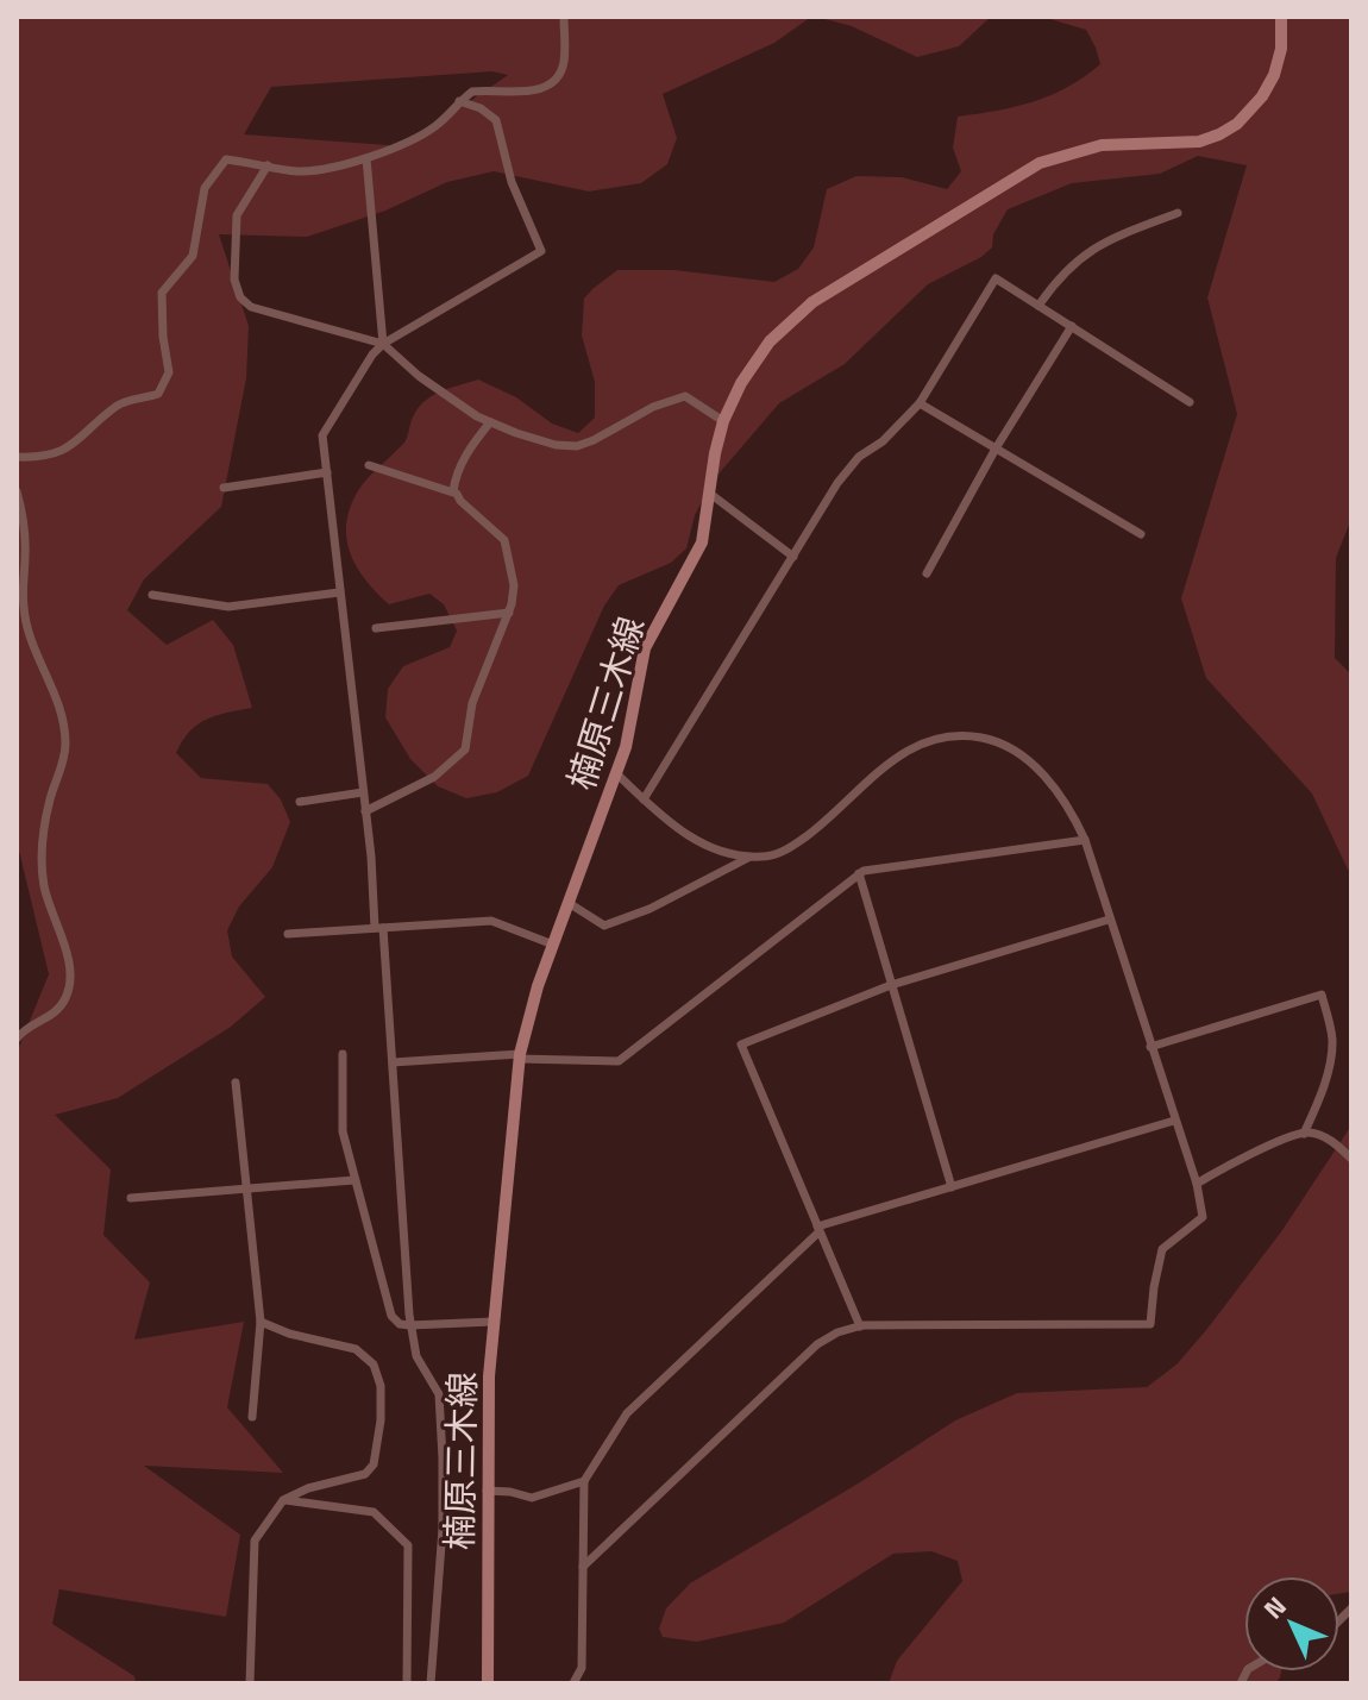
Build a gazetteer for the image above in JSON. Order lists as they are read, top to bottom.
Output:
{
  "streets": {
    "main road": ["楠原三木線"]
  },
  "north": "top left"
}
